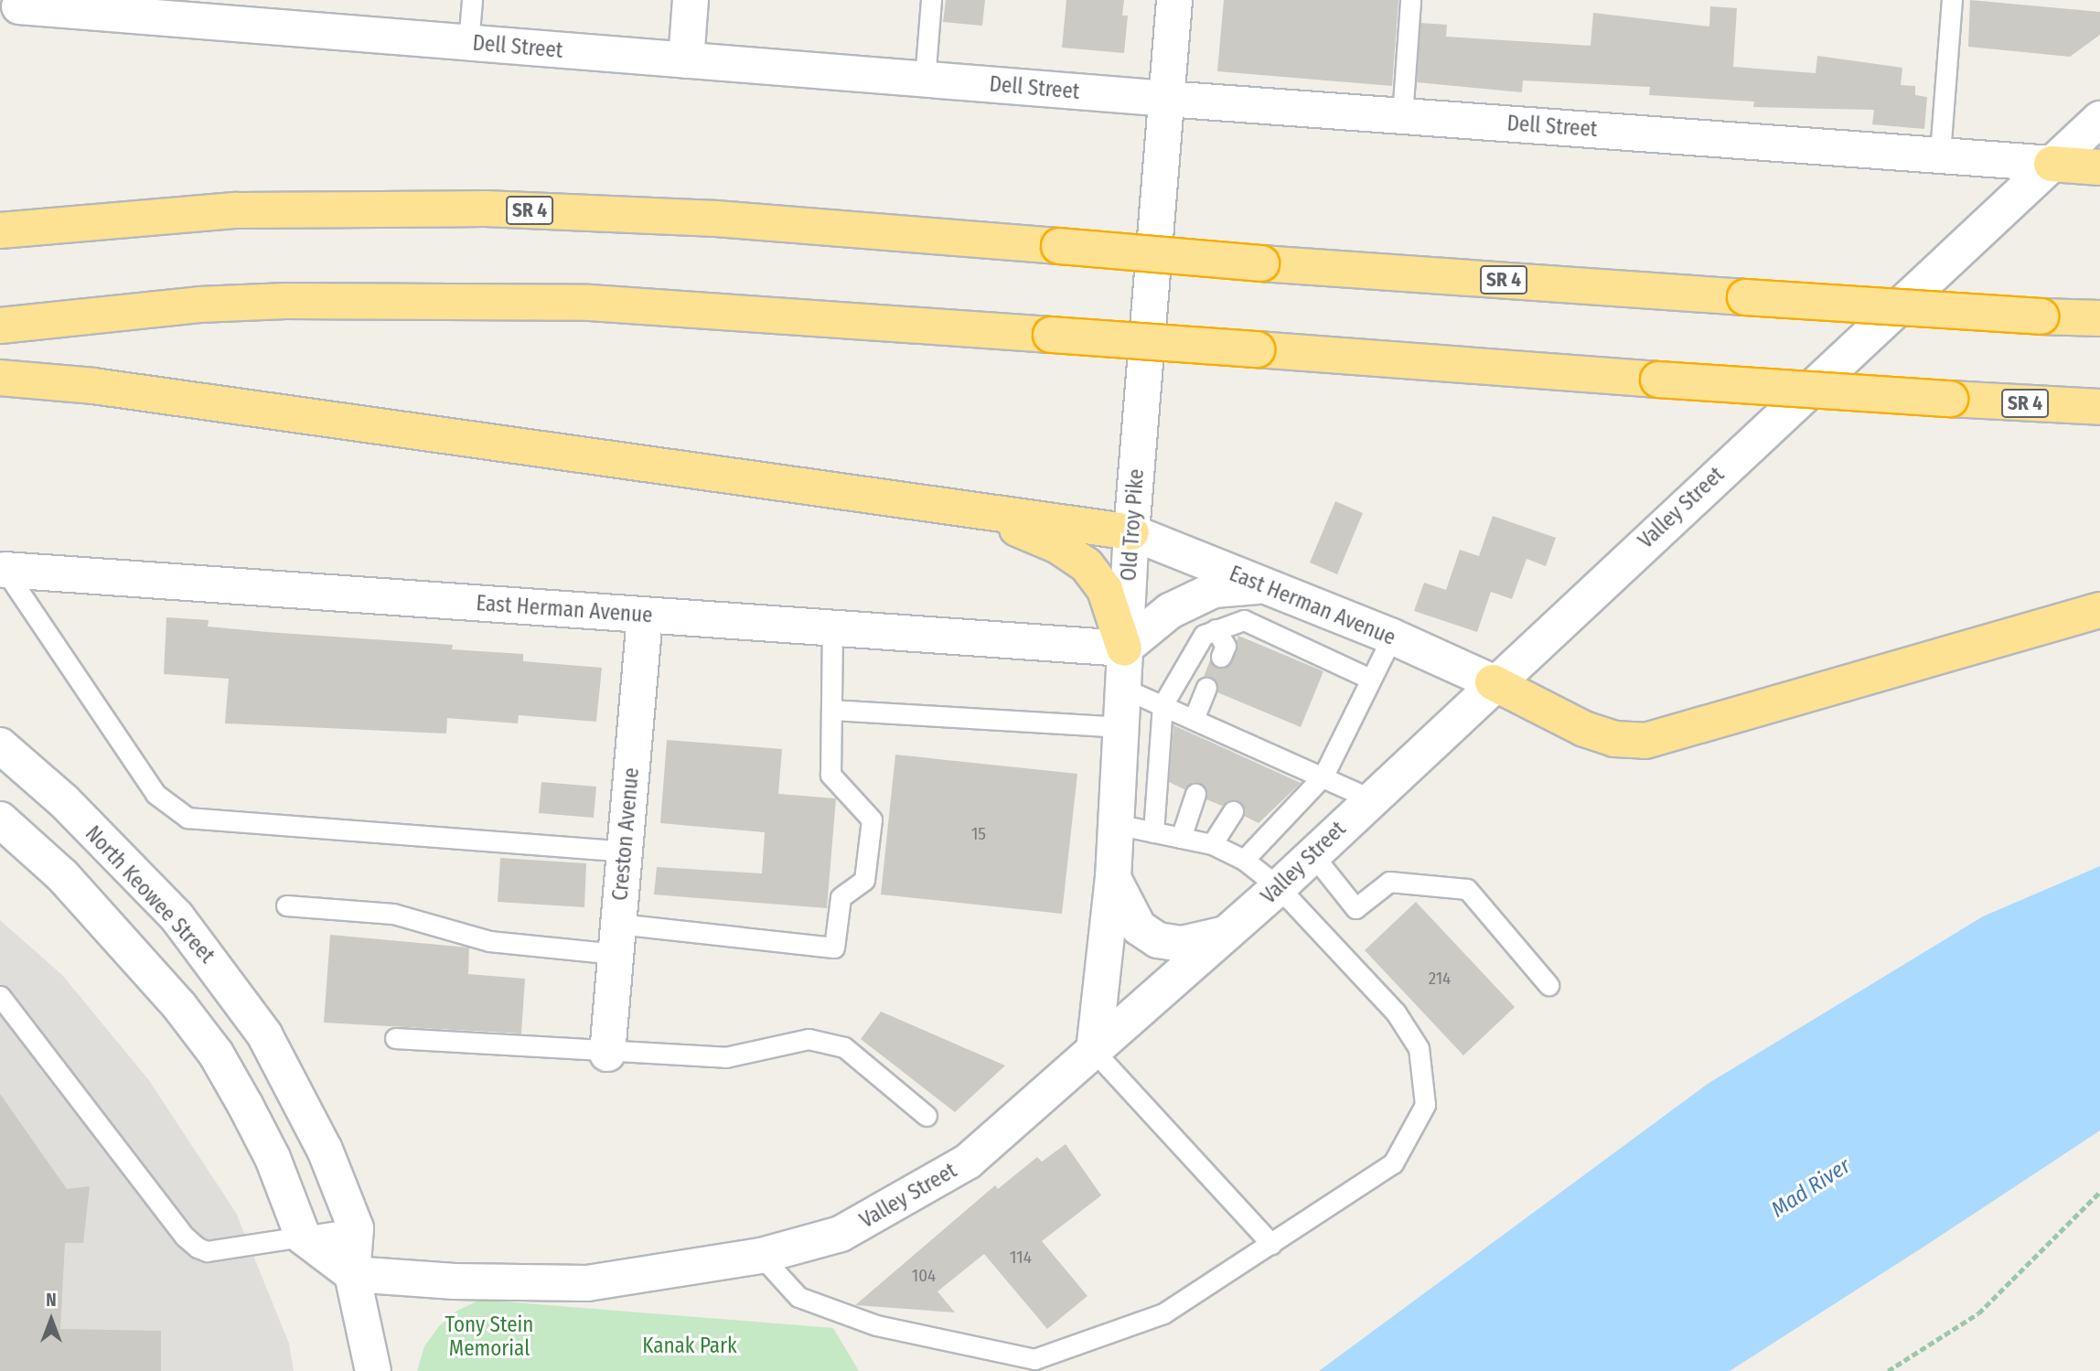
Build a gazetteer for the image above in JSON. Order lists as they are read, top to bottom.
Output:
{
  "streets": {
    "highway": ["SR 4"],
    "main road": [
      "Dell Street",
      "Valley Street",
      "Old Troy Pike",
      "East Herman Avenue",
      "Creston Avenue",
      "North Keowee Street"
    ]
  },
  "crossings": [
    ["Dell Street", "Valley Street"],
    ["Dell Street", "Old Troy Pike"],
    ["Valley Street", "Old Troy Pike"],
    ["Valley Street", "East Herman Avenue"],
    ["Valley Street", "North Keowee Street"],
    ["Old Troy Pike", "East Herman Avenue"],
    ["East Herman Avenue", "Creston Avenue"]
  ],
  "water": ["Mad River"],
  "parks": ["Tony Stein Memorial", "Kanak Park"],
  "house_numbers": [
    "15",
    "214",
    "114",
    "104"
  ],
  "north": "top"
}
